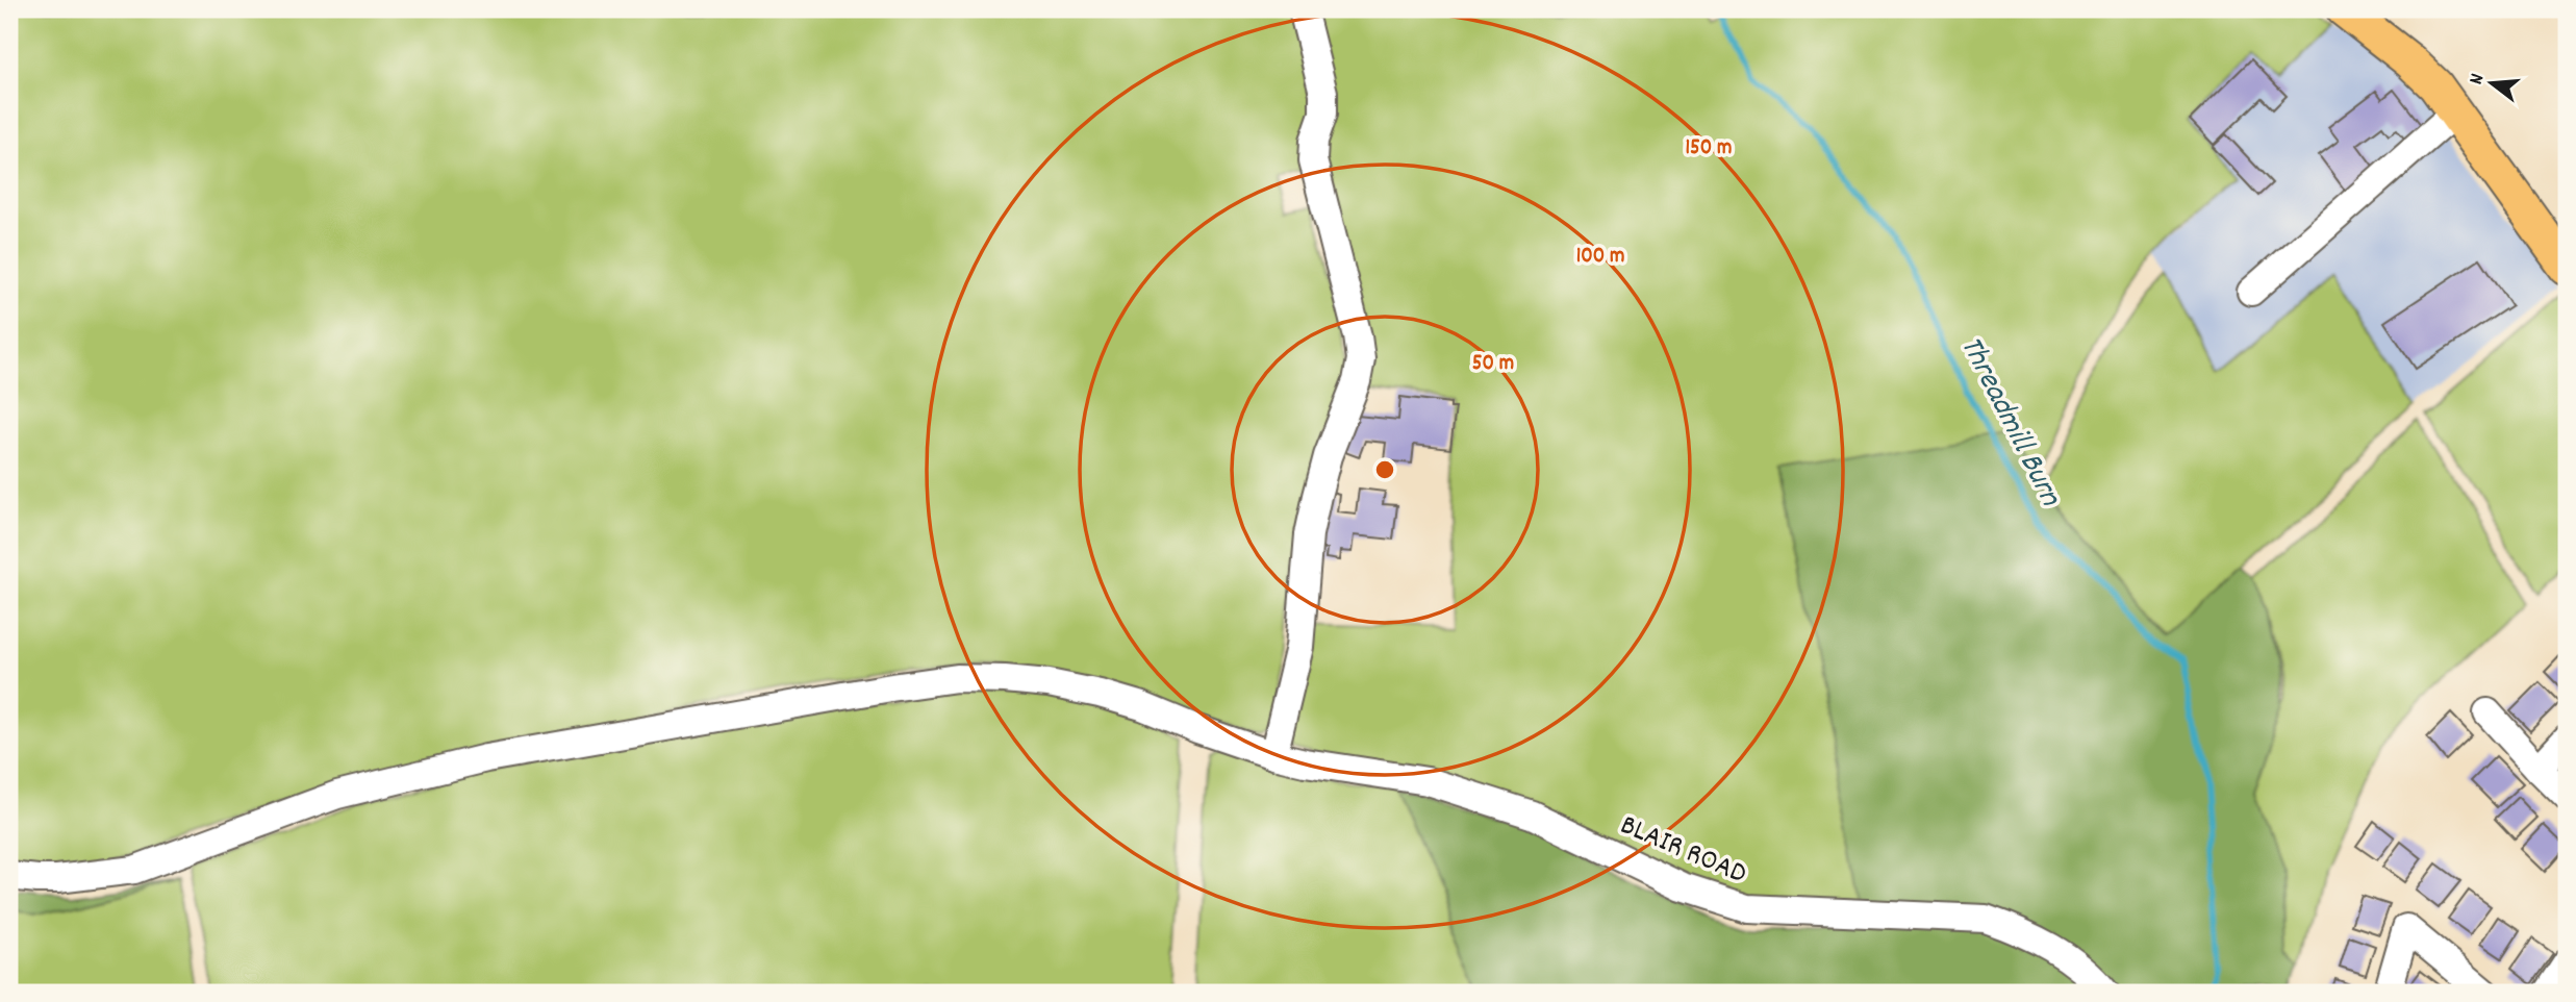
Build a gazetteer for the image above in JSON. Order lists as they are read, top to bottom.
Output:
{
  "streets": {
    "street": ["BLAIR ROAD"]
  },
  "water": ["Threadmill Burn"],
  "north": "left",
  "rings": ["150 m", "100 m", "50 m"]
}
